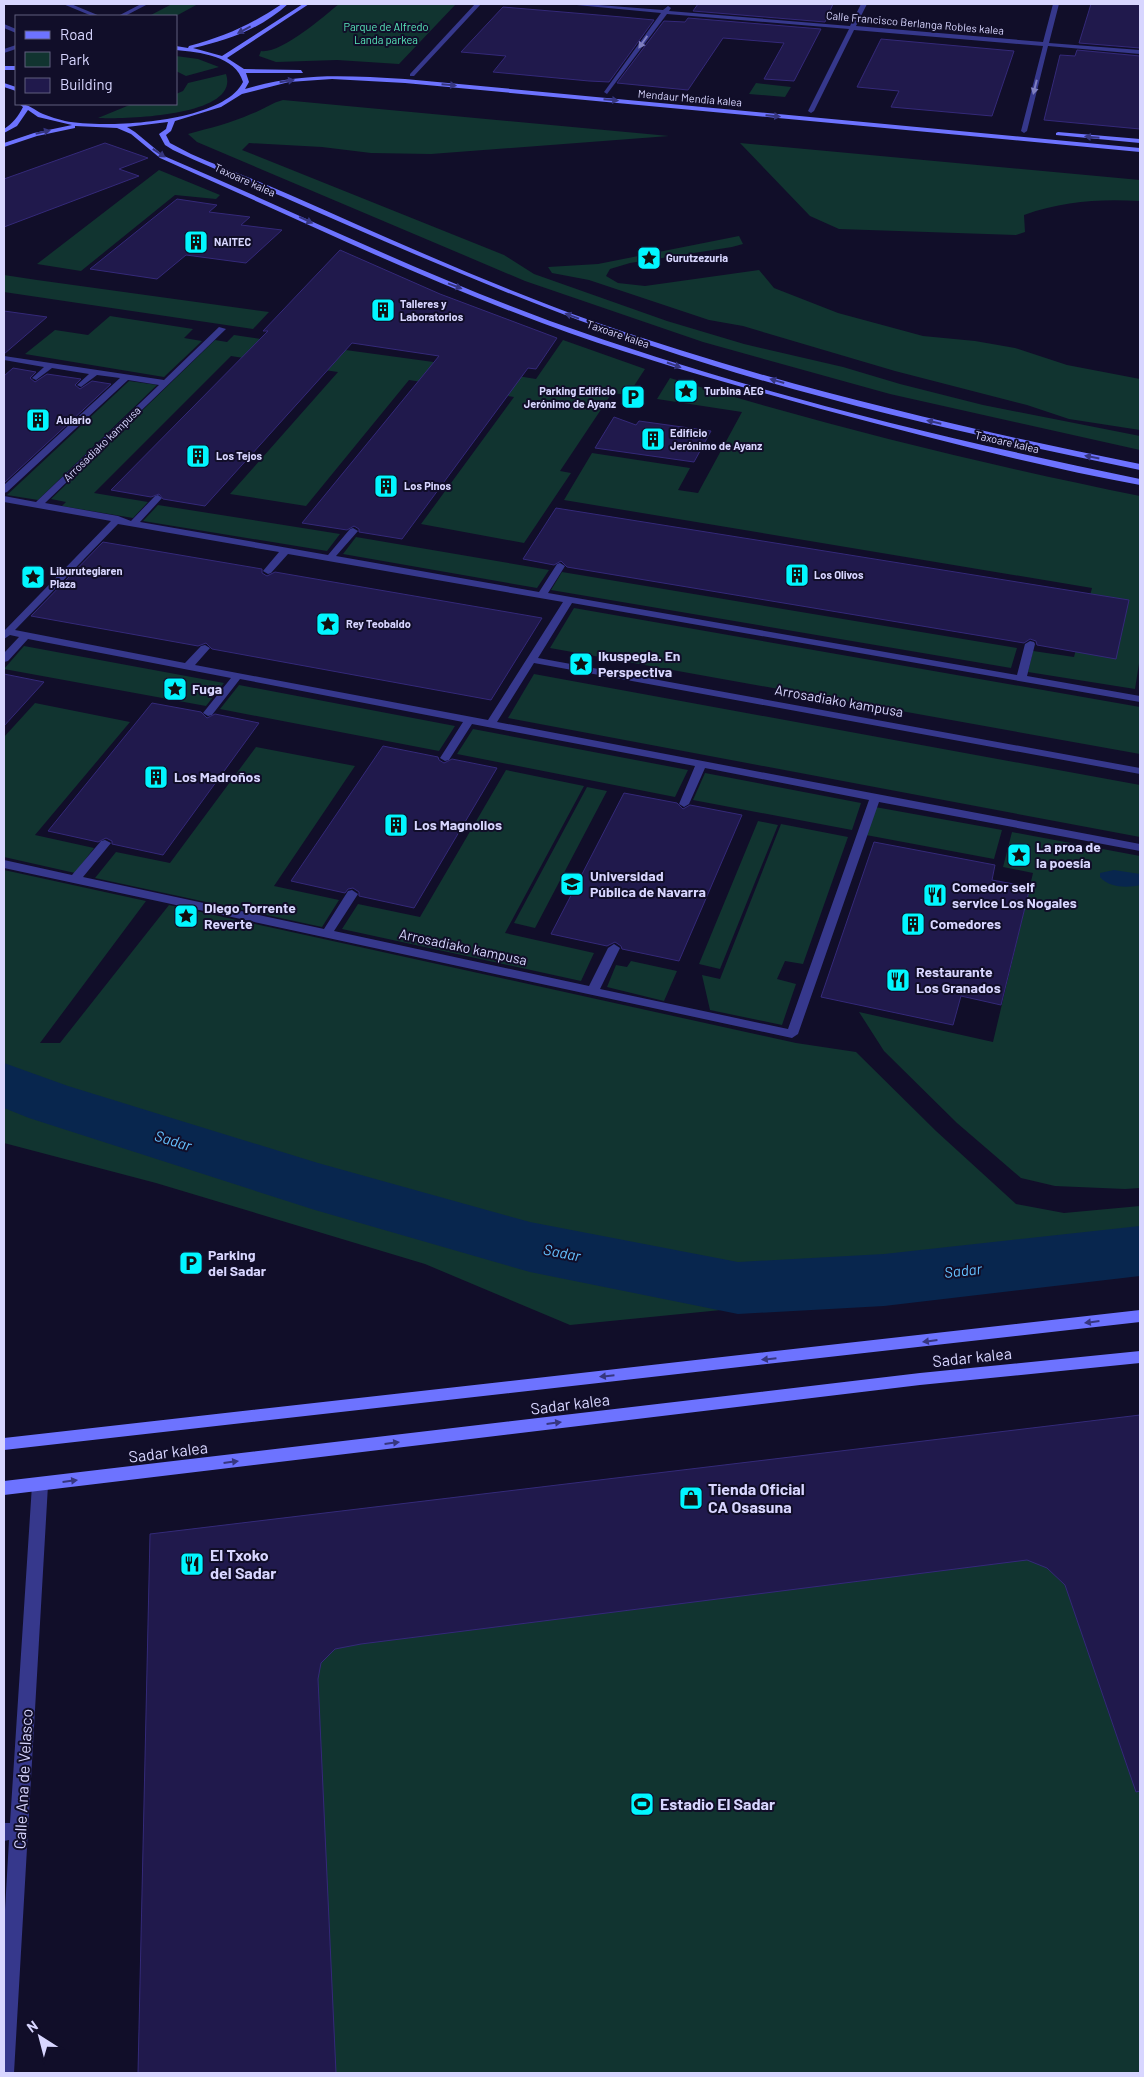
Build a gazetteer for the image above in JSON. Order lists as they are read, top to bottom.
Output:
{
  "streets": {
    "street": [
      "Calle Francisco Berlanga Robles kalea",
      "Mendaur Mendia kalea",
      "Taxoare kalea",
      "Arrosadiako kampusa",
      "Sadar kalea",
      "Calle Ana de Velasco"
    ]
  },
  "crossings": [
    ["Mendaur Mendia kalea", "Taxoare kalea"],
    ["Sadar kalea", "Calle Ana de Velasco"]
  ],
  "water": ["Sadar"],
  "parks": ["Parque de Alfredo Landa parkea"],
  "places": {
    "building": [
      "NAITEC",
      "Talleres y Laboratorios",
      "Aulario",
      "Edificio Jerónimo de Ayanz",
      "Los Tejos",
      "Los Pinos",
      "Los Olivos",
      "Los Madroños",
      "Los Magnolios",
      "Comedores"
    ],
    "place": [
      "Gurutzezuria",
      "Turbina AEG",
      "Liburutegiaren Plaza",
      "Rey Teobaldo",
      "Ikuspegia. En Perspectiva",
      "Fuga",
      "La proa de la poesía",
      "Diego Torrente Reverte"
    ],
    "parking": ["Parking Edificio Jerónimo de Ayanz", "Parking del Sadar"],
    "school or university": ["Universidad Pública de Navarra"],
    "restaurant": ["Comedor self service Los Nogales", "Restaurante Los Granados", "El Txoko del Sadar"],
    "shop": ["Tienda Oficial CA Osasuna"],
    "sports": ["Estadio El Sadar"]
  },
  "legend": ["Road", "Park", "Building"],
  "north": "top left"
}
